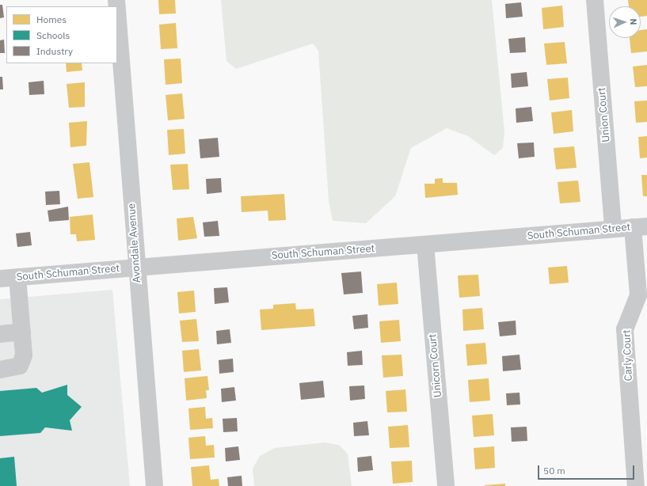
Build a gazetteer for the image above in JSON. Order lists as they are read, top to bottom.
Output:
{
  "streets": {
    "street": [
      "Union Court",
      "South Schuman Street",
      "Avondale Avenue",
      "Carly Court",
      "Unicorn Court"
    ]
  },
  "crossings": [
    ["Union Court", "South Schuman Street"],
    ["South Schuman Street", "Avondale Avenue"],
    ["South Schuman Street", "Carly Court"],
    ["South Schuman Street", "Unicorn Court"]
  ],
  "legend": ["Homes", "Schools", "Industry"],
  "scale_bar": "50 m",
  "north": "right"
}
